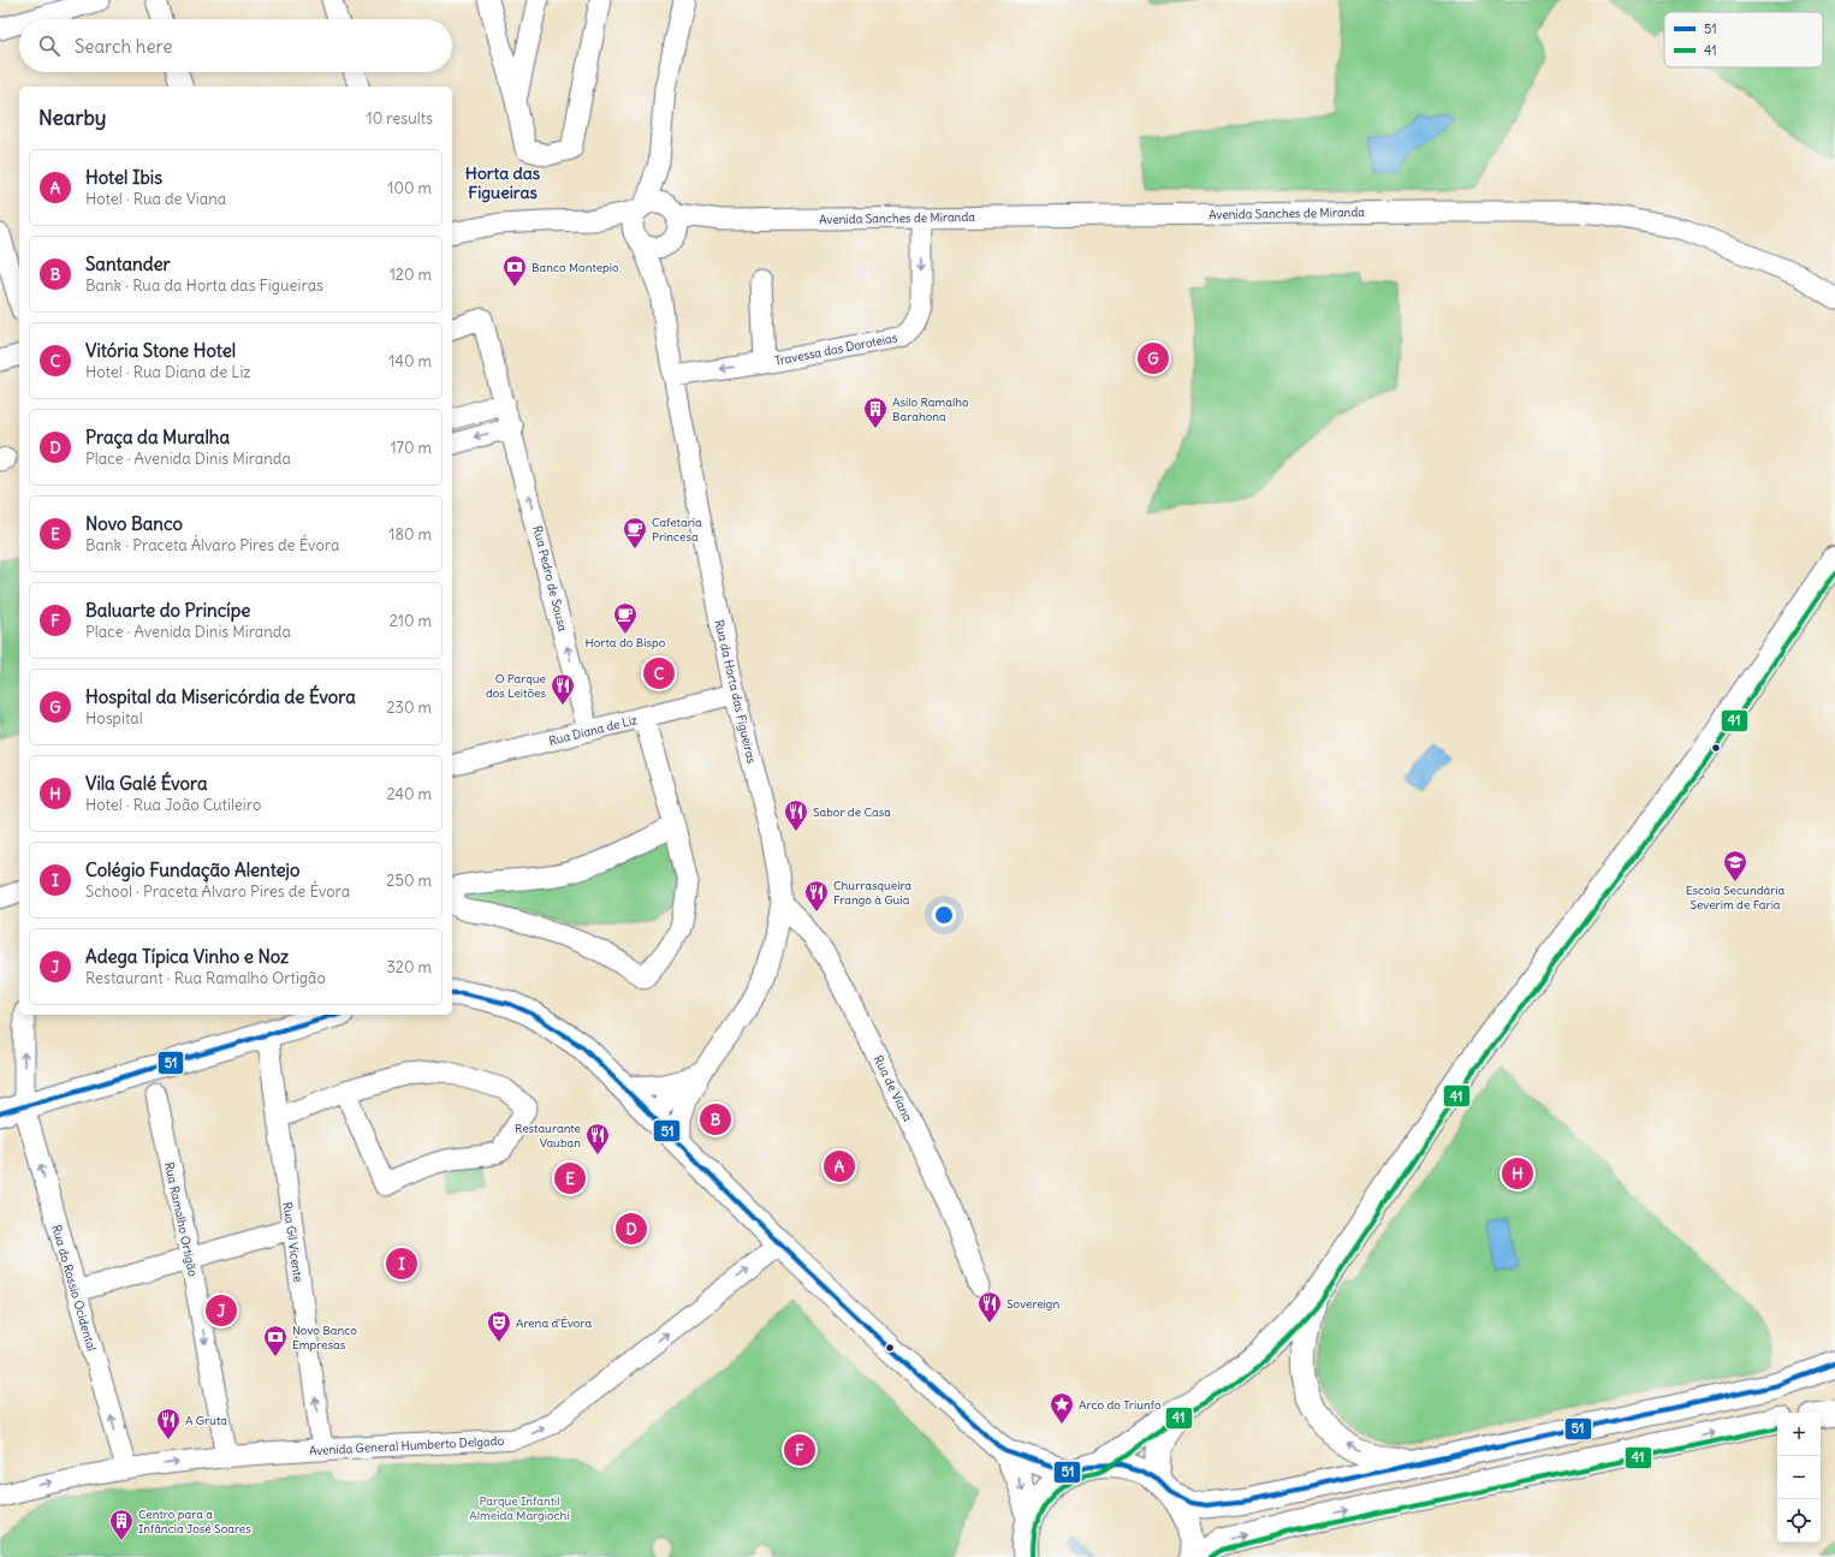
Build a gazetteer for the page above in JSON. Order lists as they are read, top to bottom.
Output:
{
  "streets": {
    "street": [
      "Avenida Sanches de Miranda",
      "Travessa das Doroteias",
      "Rua Pedro de Sousa",
      "Rua da Horta das Figueiras",
      "Rua Diana de Liz",
      "Rua de Viana",
      "Rua Ramalho Ortigão",
      "Rua Gil Vicente",
      "Rua do Rossio Ocidental",
      "Avenida General Humberto Delgado"
    ]
  },
  "crossings": [
    ["Avenida Sanches de Miranda", "Travessa das Doroteias"],
    ["Avenida Sanches de Miranda", "Rua da Horta das Figueiras"],
    ["Travessa das Doroteias", "Rua da Horta das Figueiras"],
    ["Rua Pedro de Sousa", "Rua Diana de Liz"],
    ["Rua da Horta das Figueiras", "Rua Diana de Liz"],
    ["Rua da Horta das Figueiras", "Rua de Viana"],
    ["Rua Ramalho Ortigão", "Avenida General Humberto Delgado"],
    ["Rua Gil Vicente", "Avenida General Humberto Delgado"],
    ["Rua do Rossio Ocidental", "Avenida General Humberto Delgado"]
  ],
  "one_way": [
    "Travessa das Doroteias",
    "Rua Pedro de Sousa",
    "Rua Ramalho Ortigão",
    "Rua Gil Vicente",
    "Rua do Rossio Ocidental",
    "Avenida General Humberto Delgado"
  ],
  "districts": ["Horta das Figueiras"],
  "parks": ["Parque Infantil Almeida Margiochi"],
  "places": {
    "bank": ["Banco Montepio", "Novo Banco Empresas"],
    "building": ["Asilo Ramalho Barahona", "Centro para a Infância José Soares"],
    "cafe": ["Cafetaria Princesa", "Horta do Bispo"],
    "restaurant": [
      "O Parque dos Leitões",
      "Sabor de Casa",
      "Churrasqueira Frango à Guia",
      "Restaurante Vauban",
      "Sovereign",
      "A Gruta"
    ],
    "school or university": ["Escola Secundária Severim de Faria"],
    "theatre": ["Arena d'Évora"],
    "place": ["Arco do Triunfo"]
  },
  "lines": ["transit line 41", "transit line 51"],
  "legend": ["51", "41"],
  "page": {
    "search": "Search here",
    "heading": ["Nearby", "10 results"],
    "list": [
      {
        "mark": "A",
        "name": "Hotel Ibis",
        "note": "Hotel · Rua de Viana",
        "value": "100 m"
      },
      {
        "mark": "B",
        "name": "Santander",
        "note": "Bank · Rua da Horta das Figueiras",
        "value": "120 m"
      },
      {
        "mark": "C",
        "name": "Vitória Stone Hotel",
        "note": "Hotel · Rua Diana de Liz",
        "value": "140 m"
      },
      {
        "mark": "D",
        "name": "Praça da Muralha",
        "note": "Place · Avenida Dinis Miranda",
        "value": "170 m"
      },
      {
        "mark": "E",
        "name": "Novo Banco",
        "note": "Bank · Praceta Álvaro Pires de Évora",
        "value": "180 m"
      },
      {
        "mark": "F",
        "name": "Baluarte do Princípe",
        "note": "Place · Avenida Dinis Miranda",
        "value": "210 m"
      },
      {
        "mark": "G",
        "name": "Hospital da Misericórdia de Évora",
        "note": "Hospital",
        "value": "230 m"
      },
      {
        "mark": "H",
        "name": "Vila Galé Évora",
        "note": "Hotel · Rua João Cutileiro",
        "value": "240 m"
      },
      {
        "mark": "I",
        "name": "Colégio Fundação Alentejo",
        "note": "School · Praceta Álvaro Pires de Évora",
        "value": "250 m"
      },
      {
        "mark": "J",
        "name": "Adega Típica Vinho e Noz",
        "note": "Restaurant · Rua Ramalho Ortigão",
        "value": "320 m"
      }
    ],
    "pins": [
      "G",
      "C",
      "B",
      "A",
      "H",
      "E",
      "D",
      "I",
      "J",
      "F"
    ],
    "map_buttons": ["+", "−"]
  }
}
